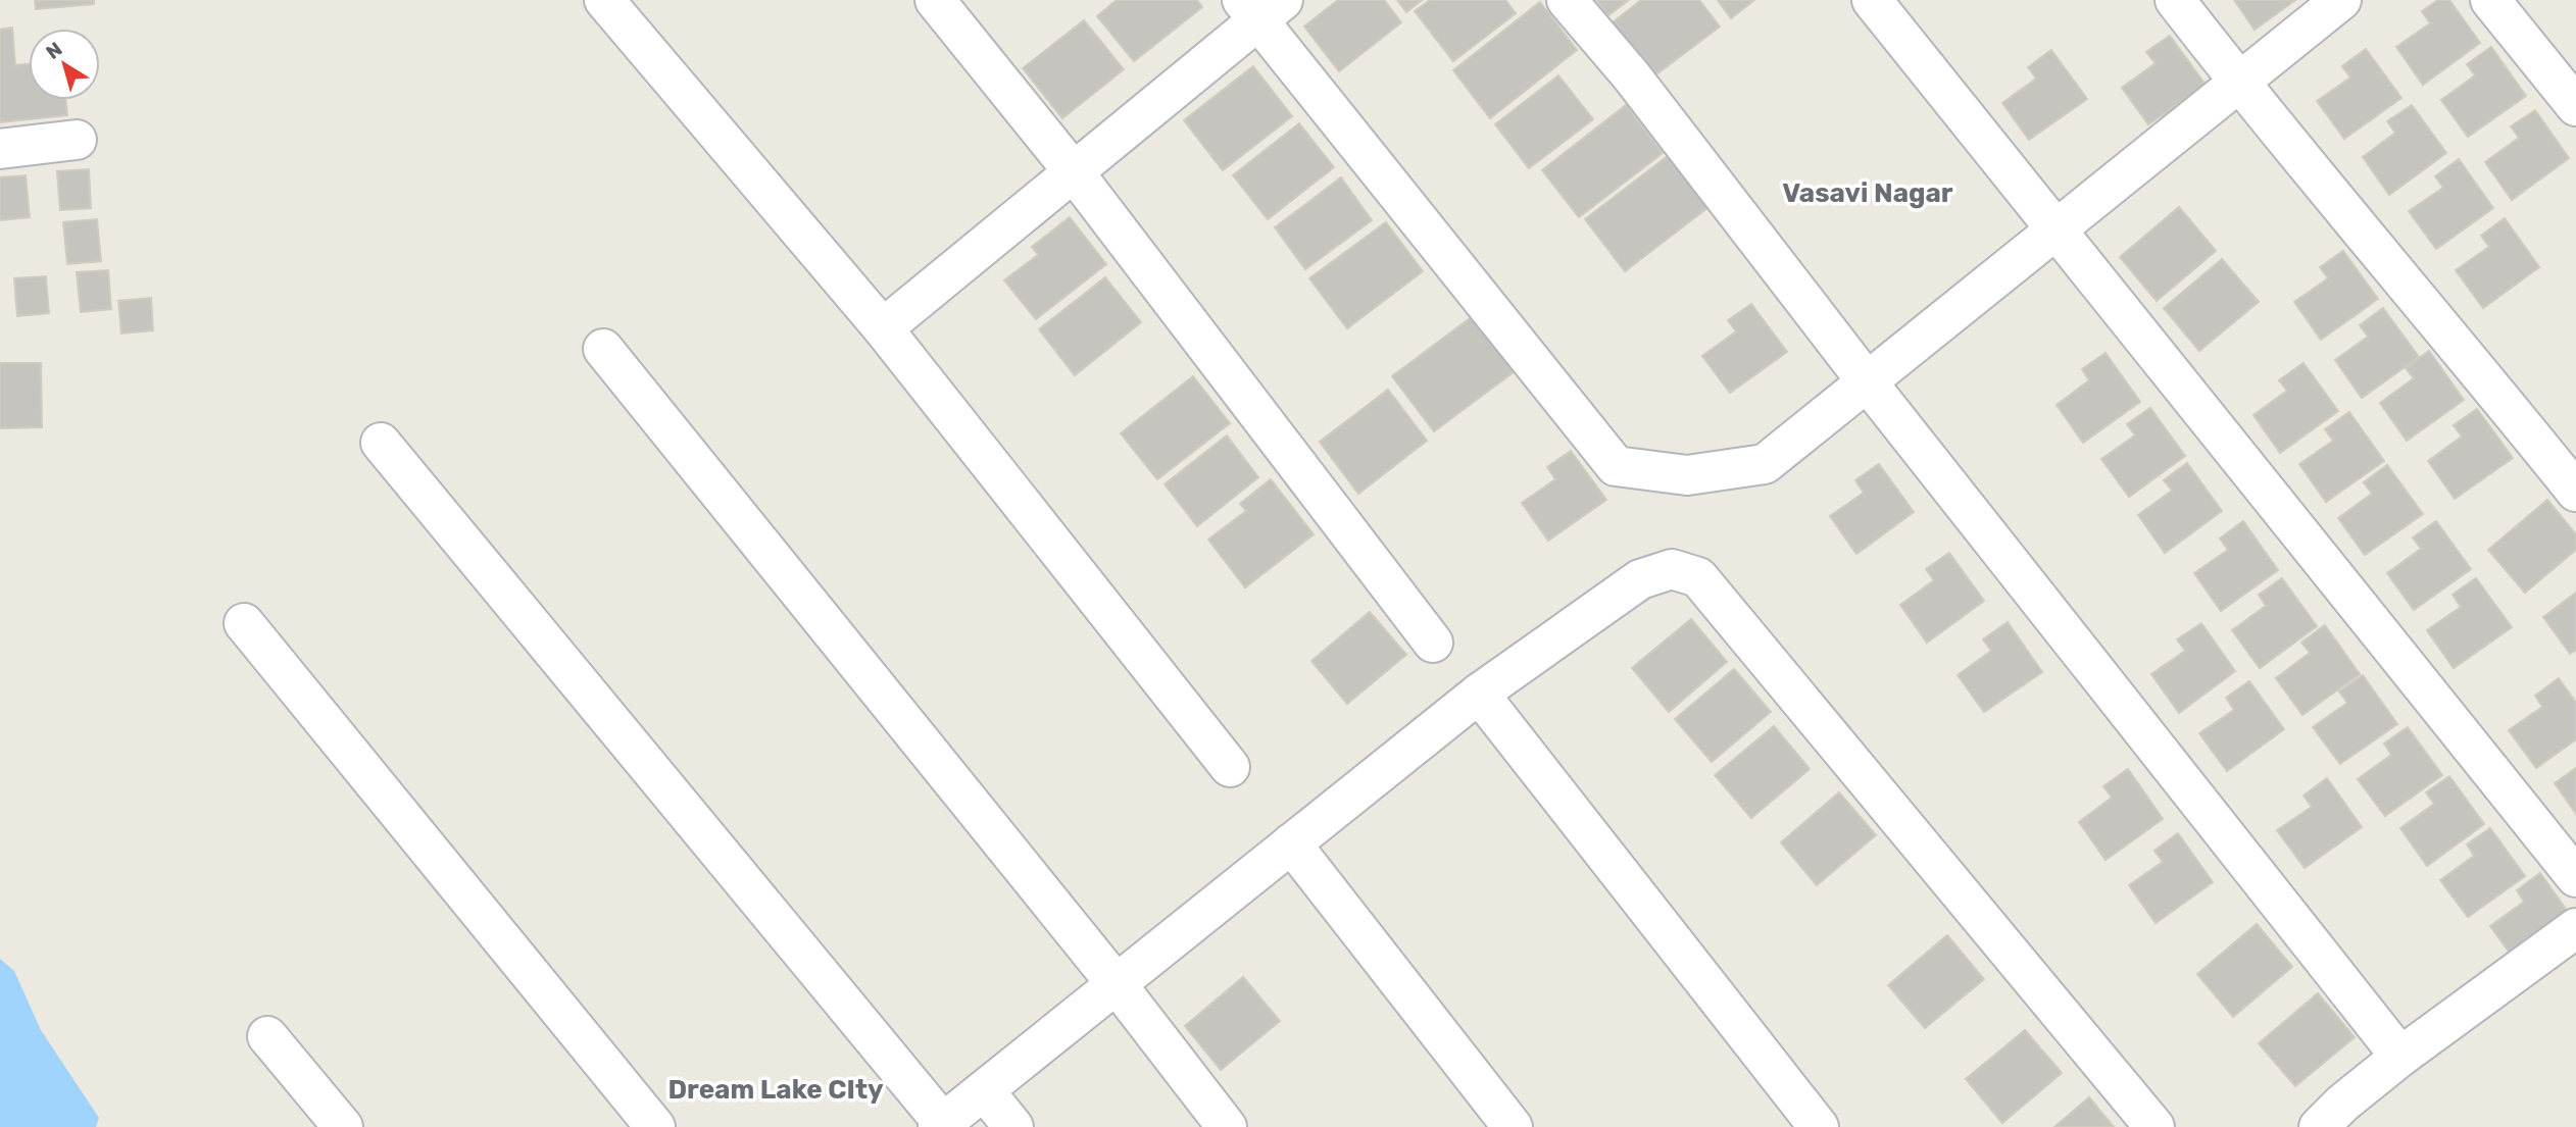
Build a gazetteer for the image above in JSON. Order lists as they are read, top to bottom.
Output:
{
  "districts": ["Vasavi Nagar", "Dream Lake CIty"],
  "north": "top left"
}
